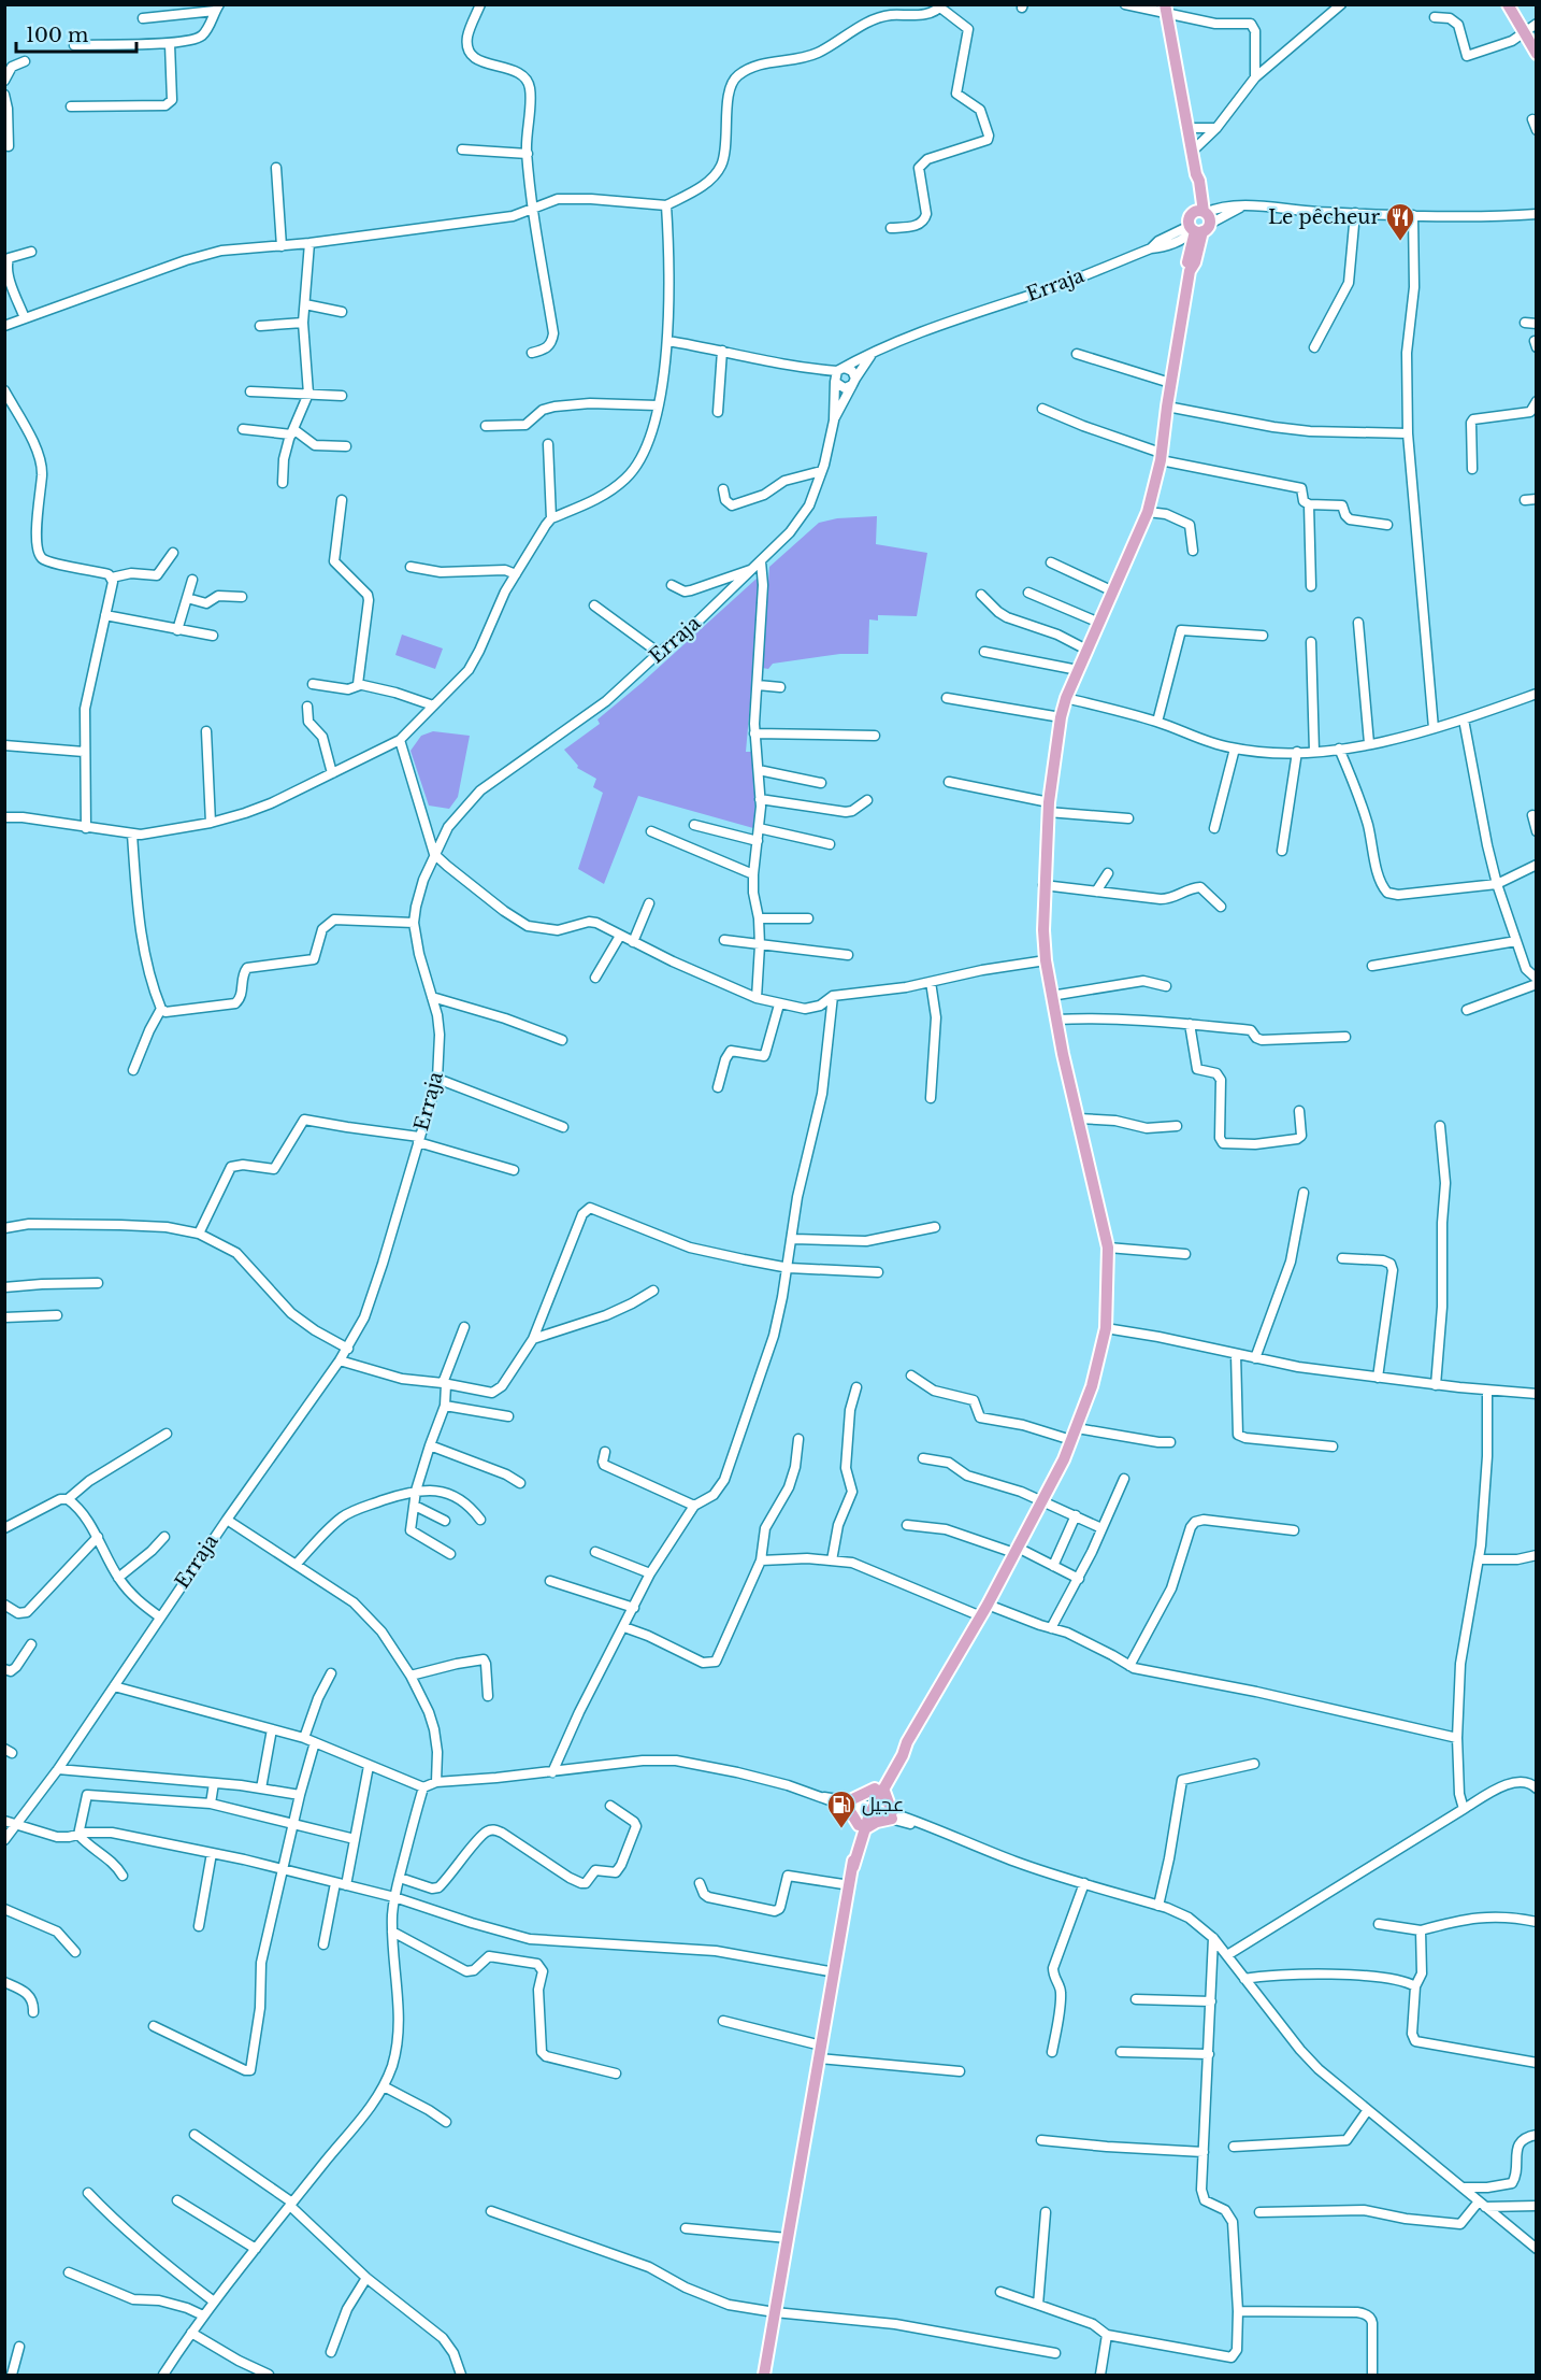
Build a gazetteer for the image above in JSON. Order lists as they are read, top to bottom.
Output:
{
  "streets": {
    "street": ["Erraja"]
  },
  "places": {
    "restaurant": ["Le pêcheur"],
    "fuel station": ["عجيل"]
  },
  "scale_bar": "100 m"
}
